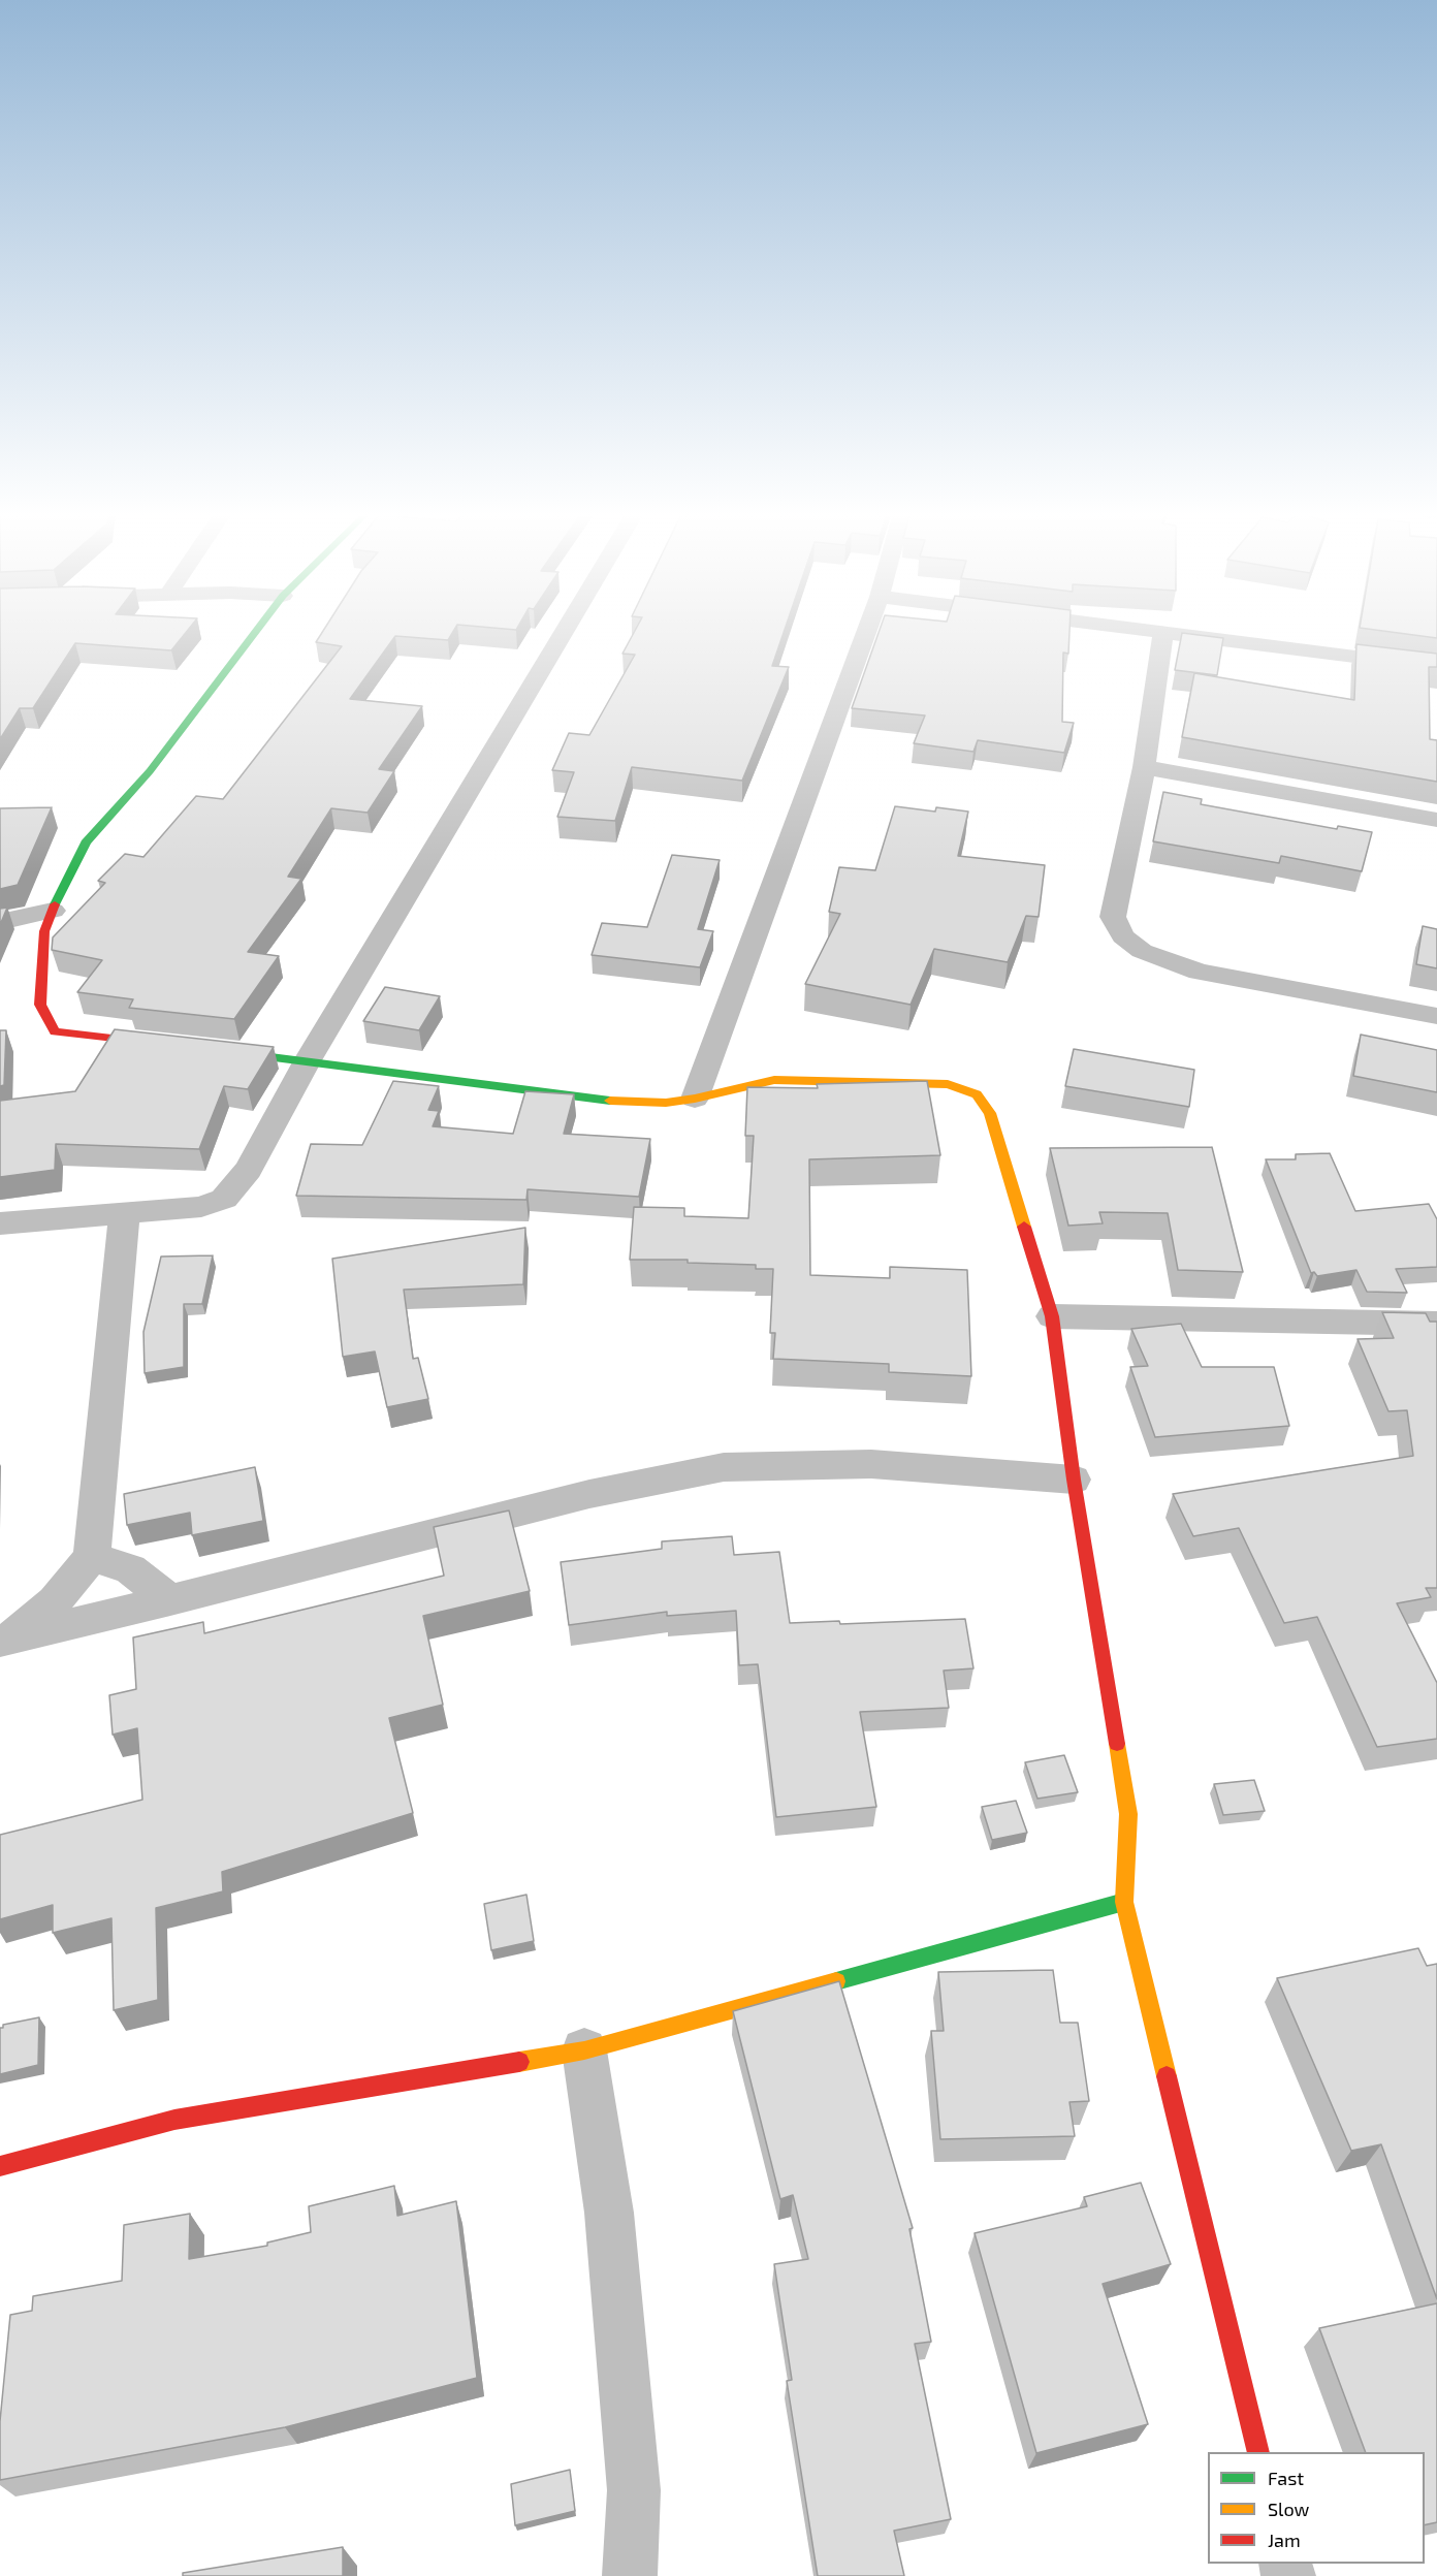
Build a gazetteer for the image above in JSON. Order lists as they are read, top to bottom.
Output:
{
  "legend": ["Fast", "Slow", "Jam"]
}
